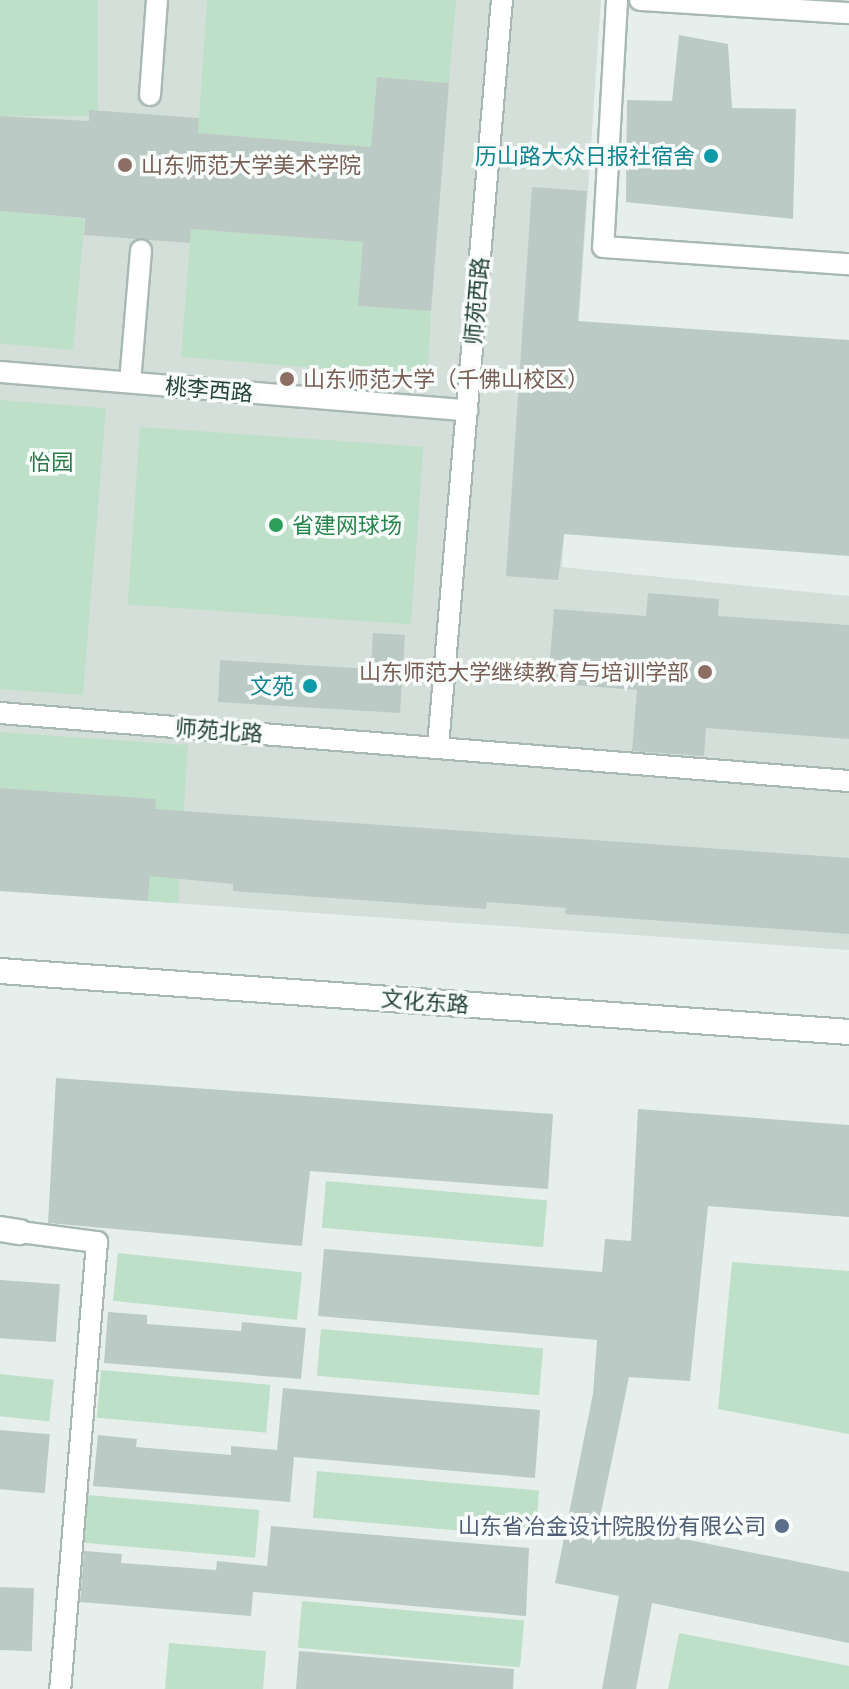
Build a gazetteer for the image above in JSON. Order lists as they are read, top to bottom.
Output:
{
  "streets": {
    "main road": ["文化东路"],
    "lane": ["师苑西路", "桃李西路", "师苑北路"]
  },
  "crossings": [
    ["师苑西路", "桃李西路"],
    ["师苑西路", "师苑北路"]
  ],
  "parks": ["怡园"],
  "places": [
    "历山路大众日报社宿舍",
    "山东师范大学美术学院",
    "山东师范大学（千佛山校区）",
    "省建网球场",
    "山东师范大学继续教育与培训学部",
    "文苑",
    "山东省冶金设计院股份有限公司"
  ]
}
